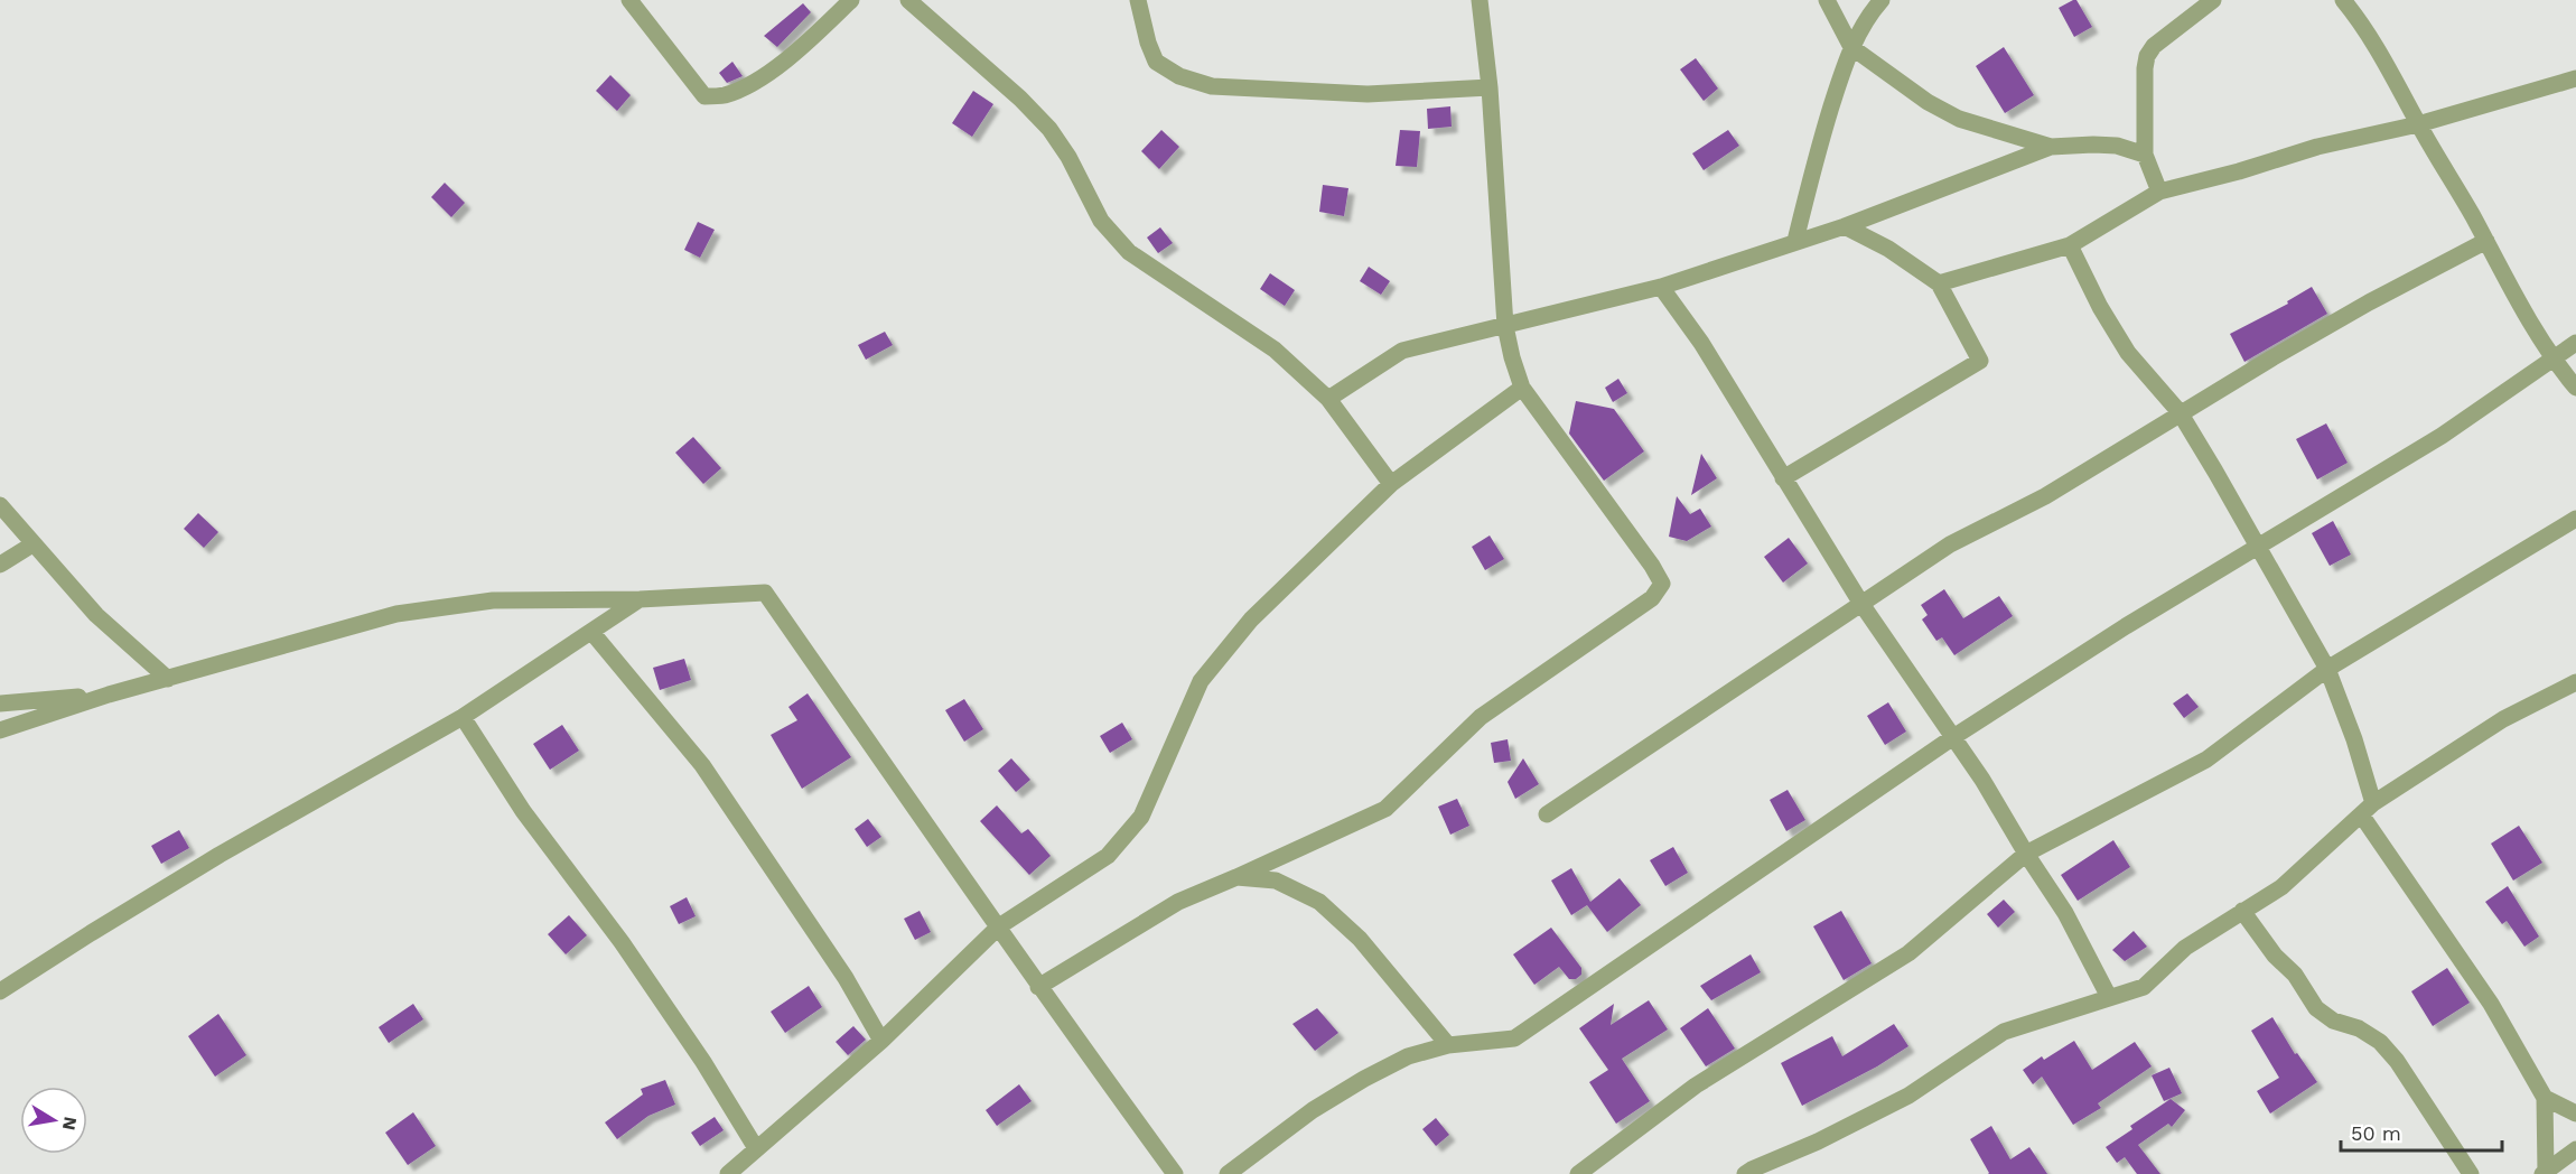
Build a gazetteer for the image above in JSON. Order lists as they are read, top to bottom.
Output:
{
  "scale_bar": "50 m",
  "north": "right"
}
